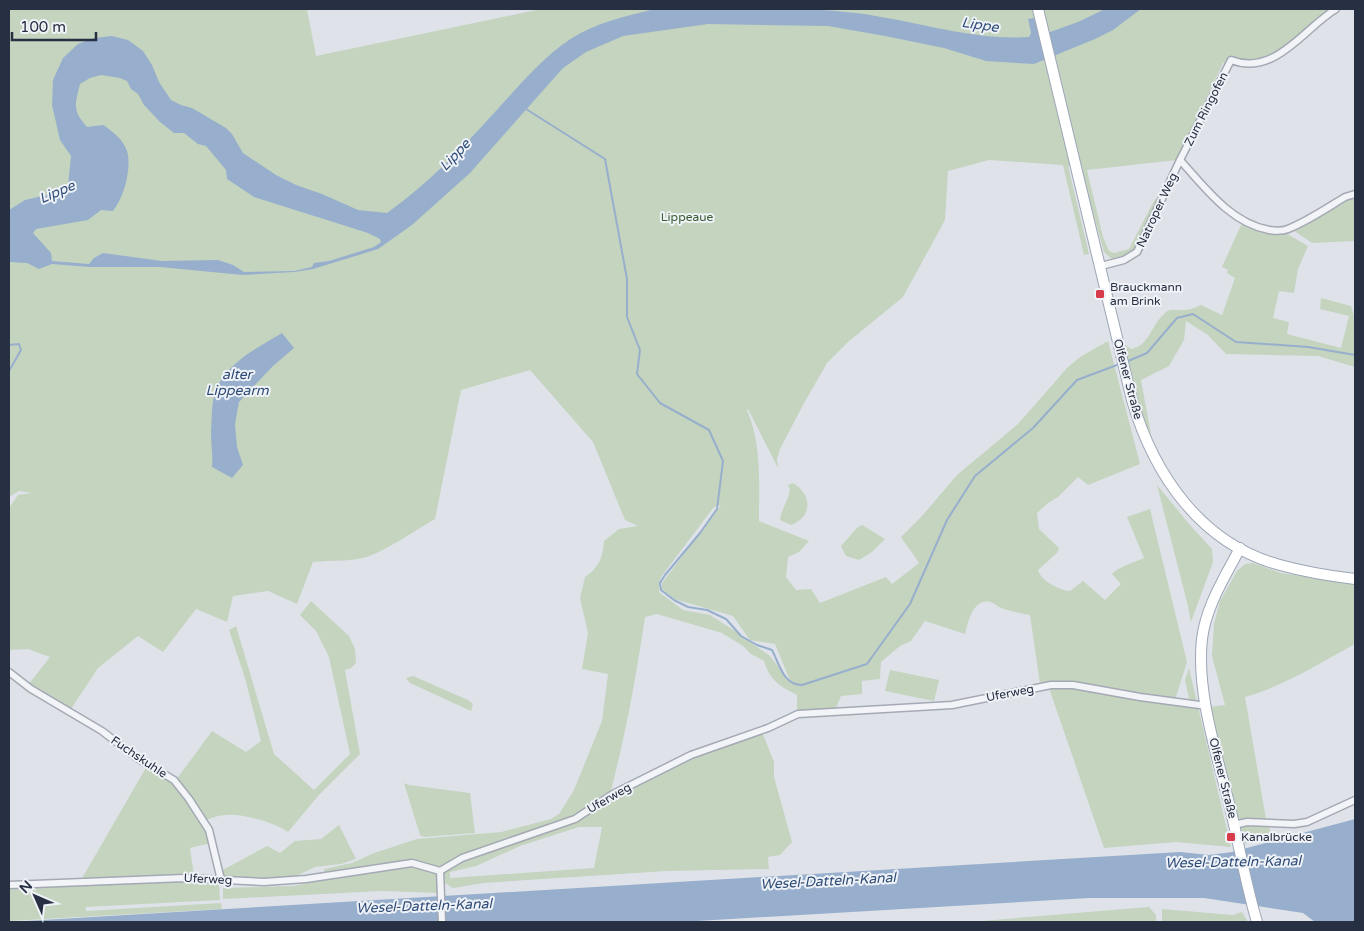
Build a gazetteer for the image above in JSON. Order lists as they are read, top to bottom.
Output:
{
  "streets": {
    "main road": ["Olfener Straße"],
    "street": [
      "Zum Ringofen",
      "Natroper Weg",
      "Uferweg",
      "Fuchskuhle"
    ]
  },
  "crossings": [
    ["Zum Ringofen", "Natroper Weg"],
    ["Natroper Weg", "Olfener Straße"],
    ["Olfener Straße", "Uferweg"],
    ["Uferweg", "Fuchskuhle"]
  ],
  "water": ["Lippe", "alter Lippearm", "Wesel-Datteln-Kanal"],
  "parks": ["Lippeaue"],
  "places": {
    "transit": ["Brauckmann am Brink", "Kanalbrücke"]
  },
  "scale_bar": "100 m",
  "north": "top left"
}
